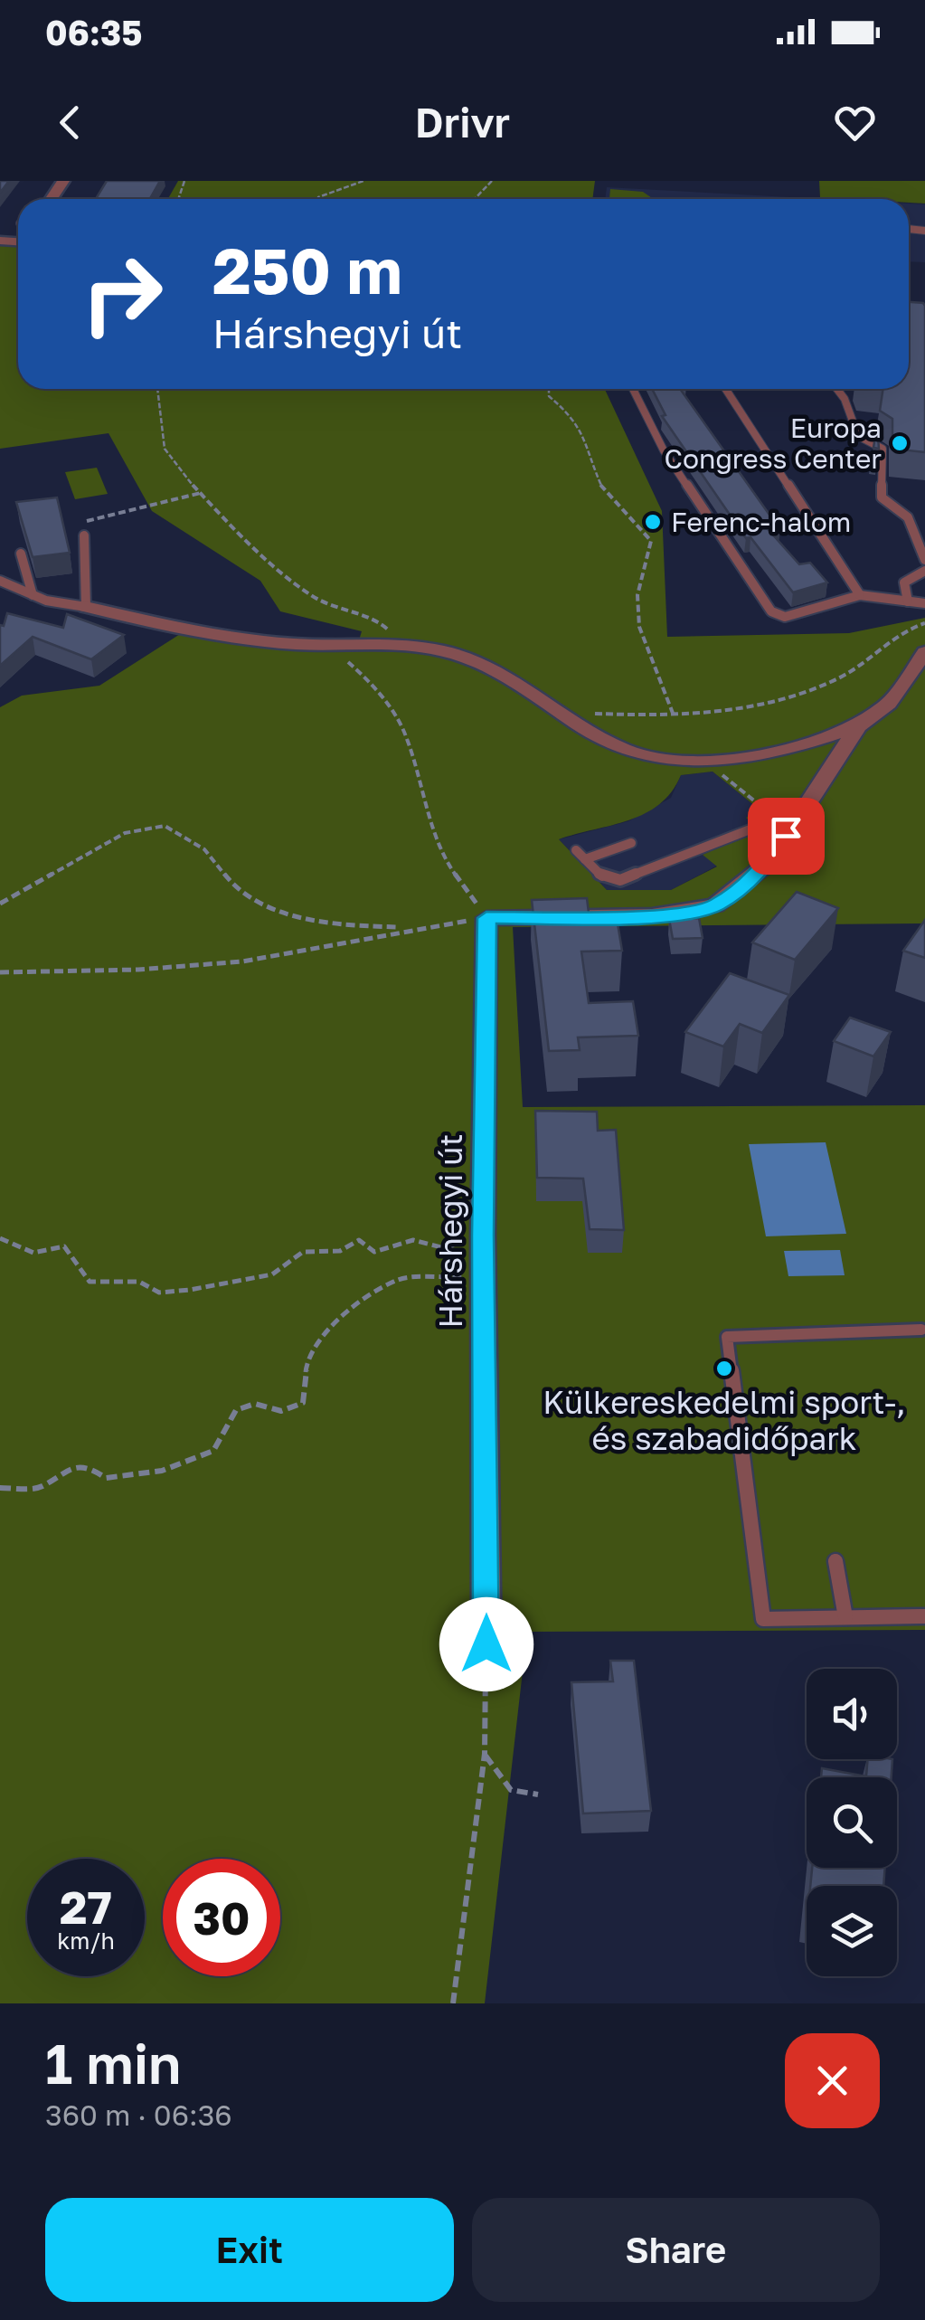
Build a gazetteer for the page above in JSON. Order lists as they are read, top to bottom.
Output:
{
  "streets": {
    "street": ["Hárshegyi út"]
  },
  "places": ["Europa Congress Center", "Ferenc-halom", "Külkereskedelmi sport-, és szabadidőpark"],
  "page": {
    "status": "06:35",
    "header": "Drivr",
    "turn": ["250 m", "Hárshegyi út"],
    "speed": "27 km/h",
    "limit": "30",
    "heading": ["1 min", "360 m · 06:36"],
    "buttons": ["Exit", "Share"]
  }
}
